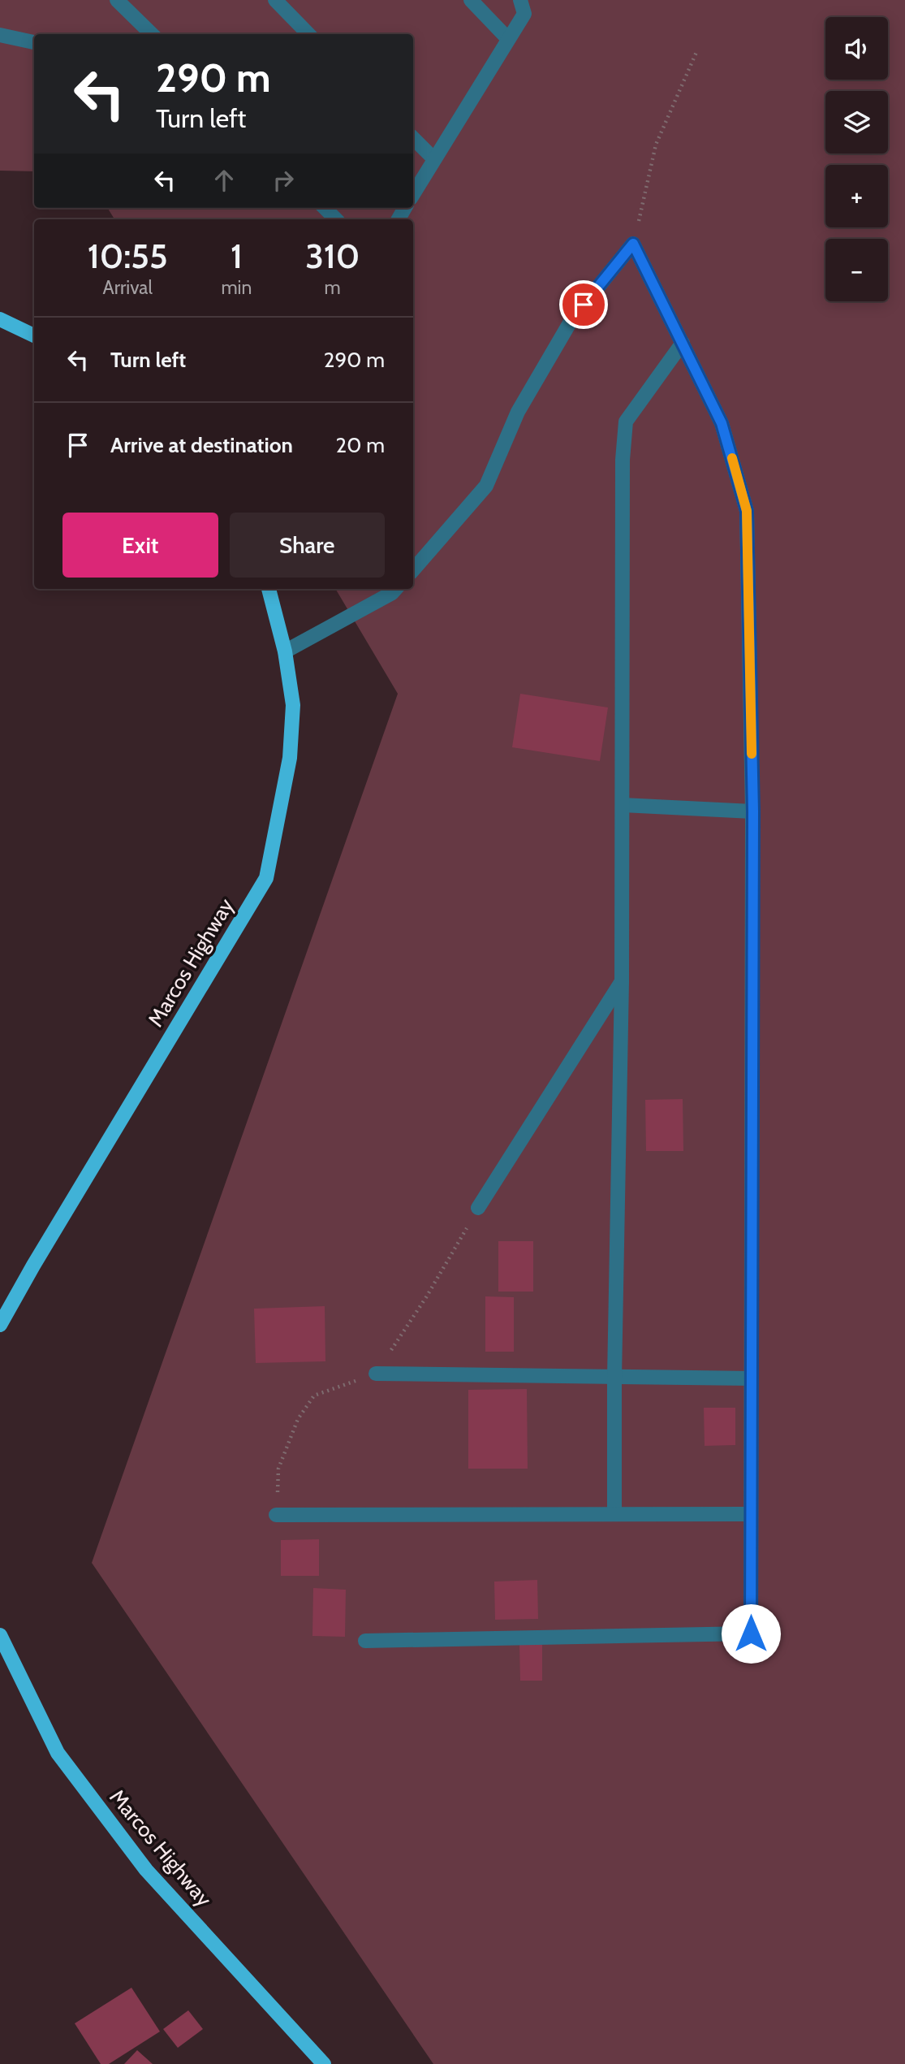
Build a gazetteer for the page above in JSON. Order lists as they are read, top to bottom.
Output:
{
  "streets": {
    "main road": ["Marcos Highway"]
  },
  "page": {
    "map_buttons": ["+", "−"],
    "turn": ["290 m", "Turn left"],
    "eta": [
      "10:55",
      "Arrival",
      "1",
      "min",
      "310",
      "m"
    ],
    "list": [
      {
        "name": "Turn left",
        "value": "290 m"
      },
      {
        "name": "Arrive at destination",
        "value": "20 m"
      }
    ],
    "buttons": ["Exit", "Share"]
  }
}
